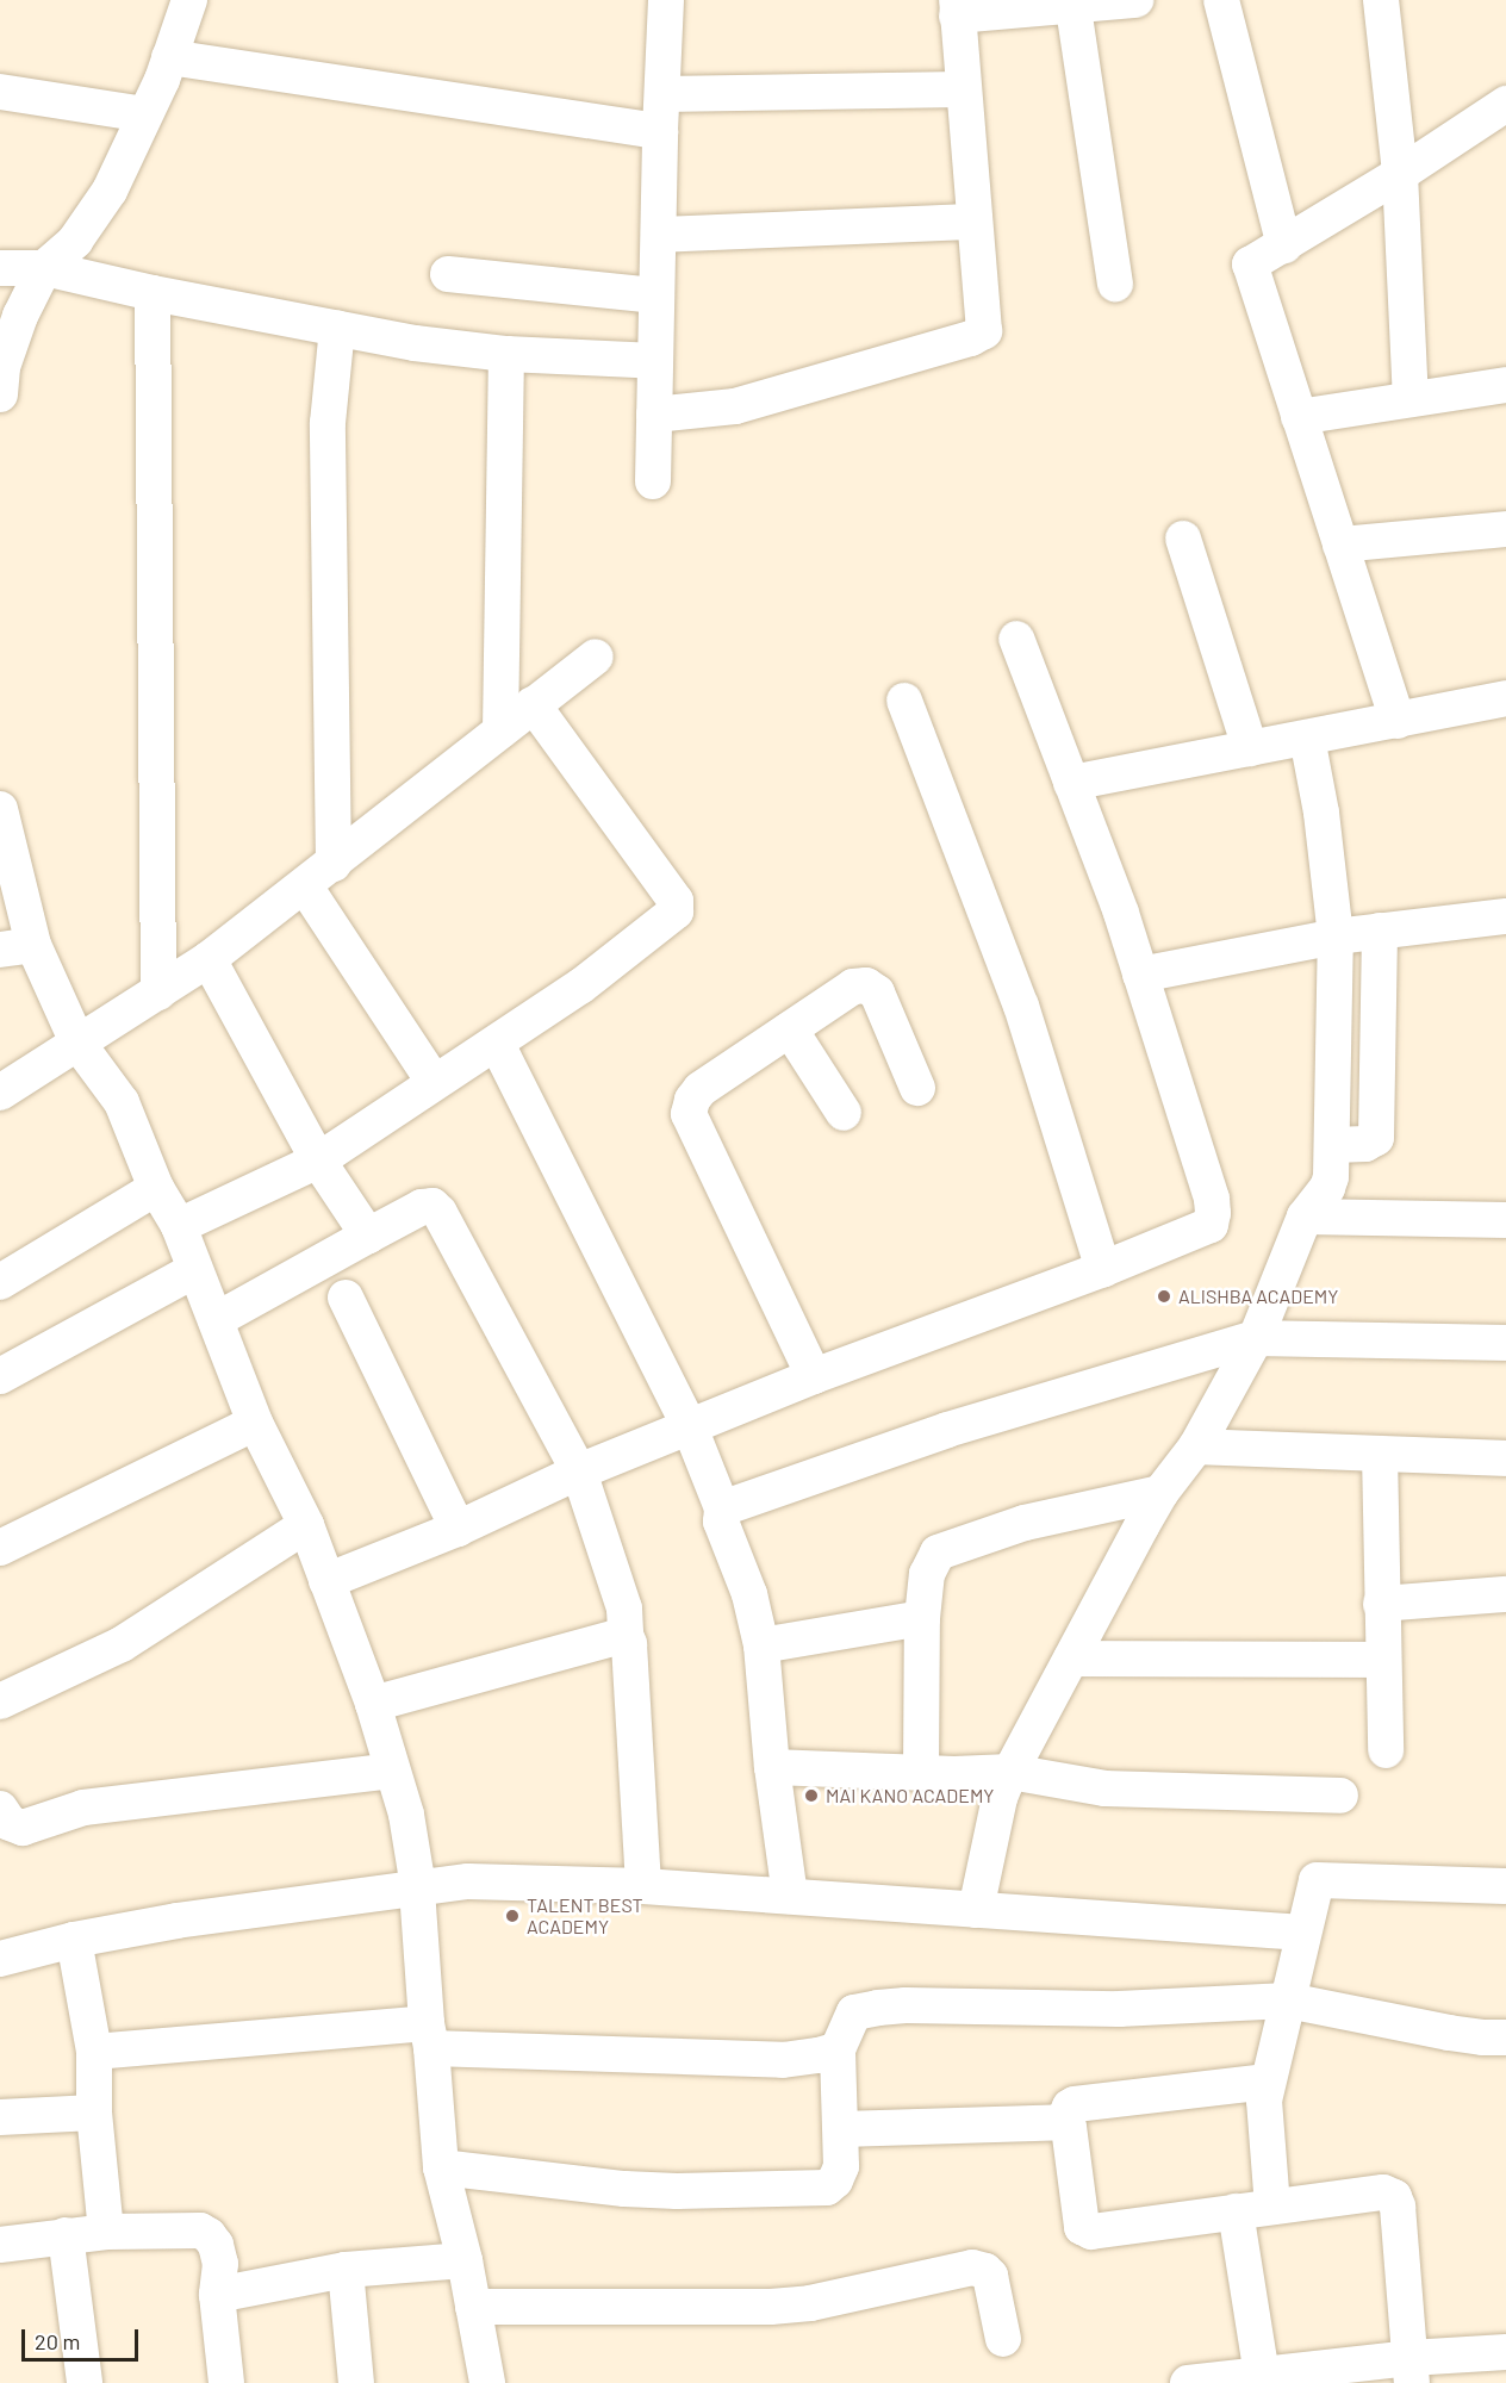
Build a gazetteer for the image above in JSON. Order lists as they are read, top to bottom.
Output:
{
  "places": ["ALISHBA ACADEMY", "MAI KANO ACADEMY", "TALENT BEST ACADEMY"],
  "scale_bar": "20 m"
}
